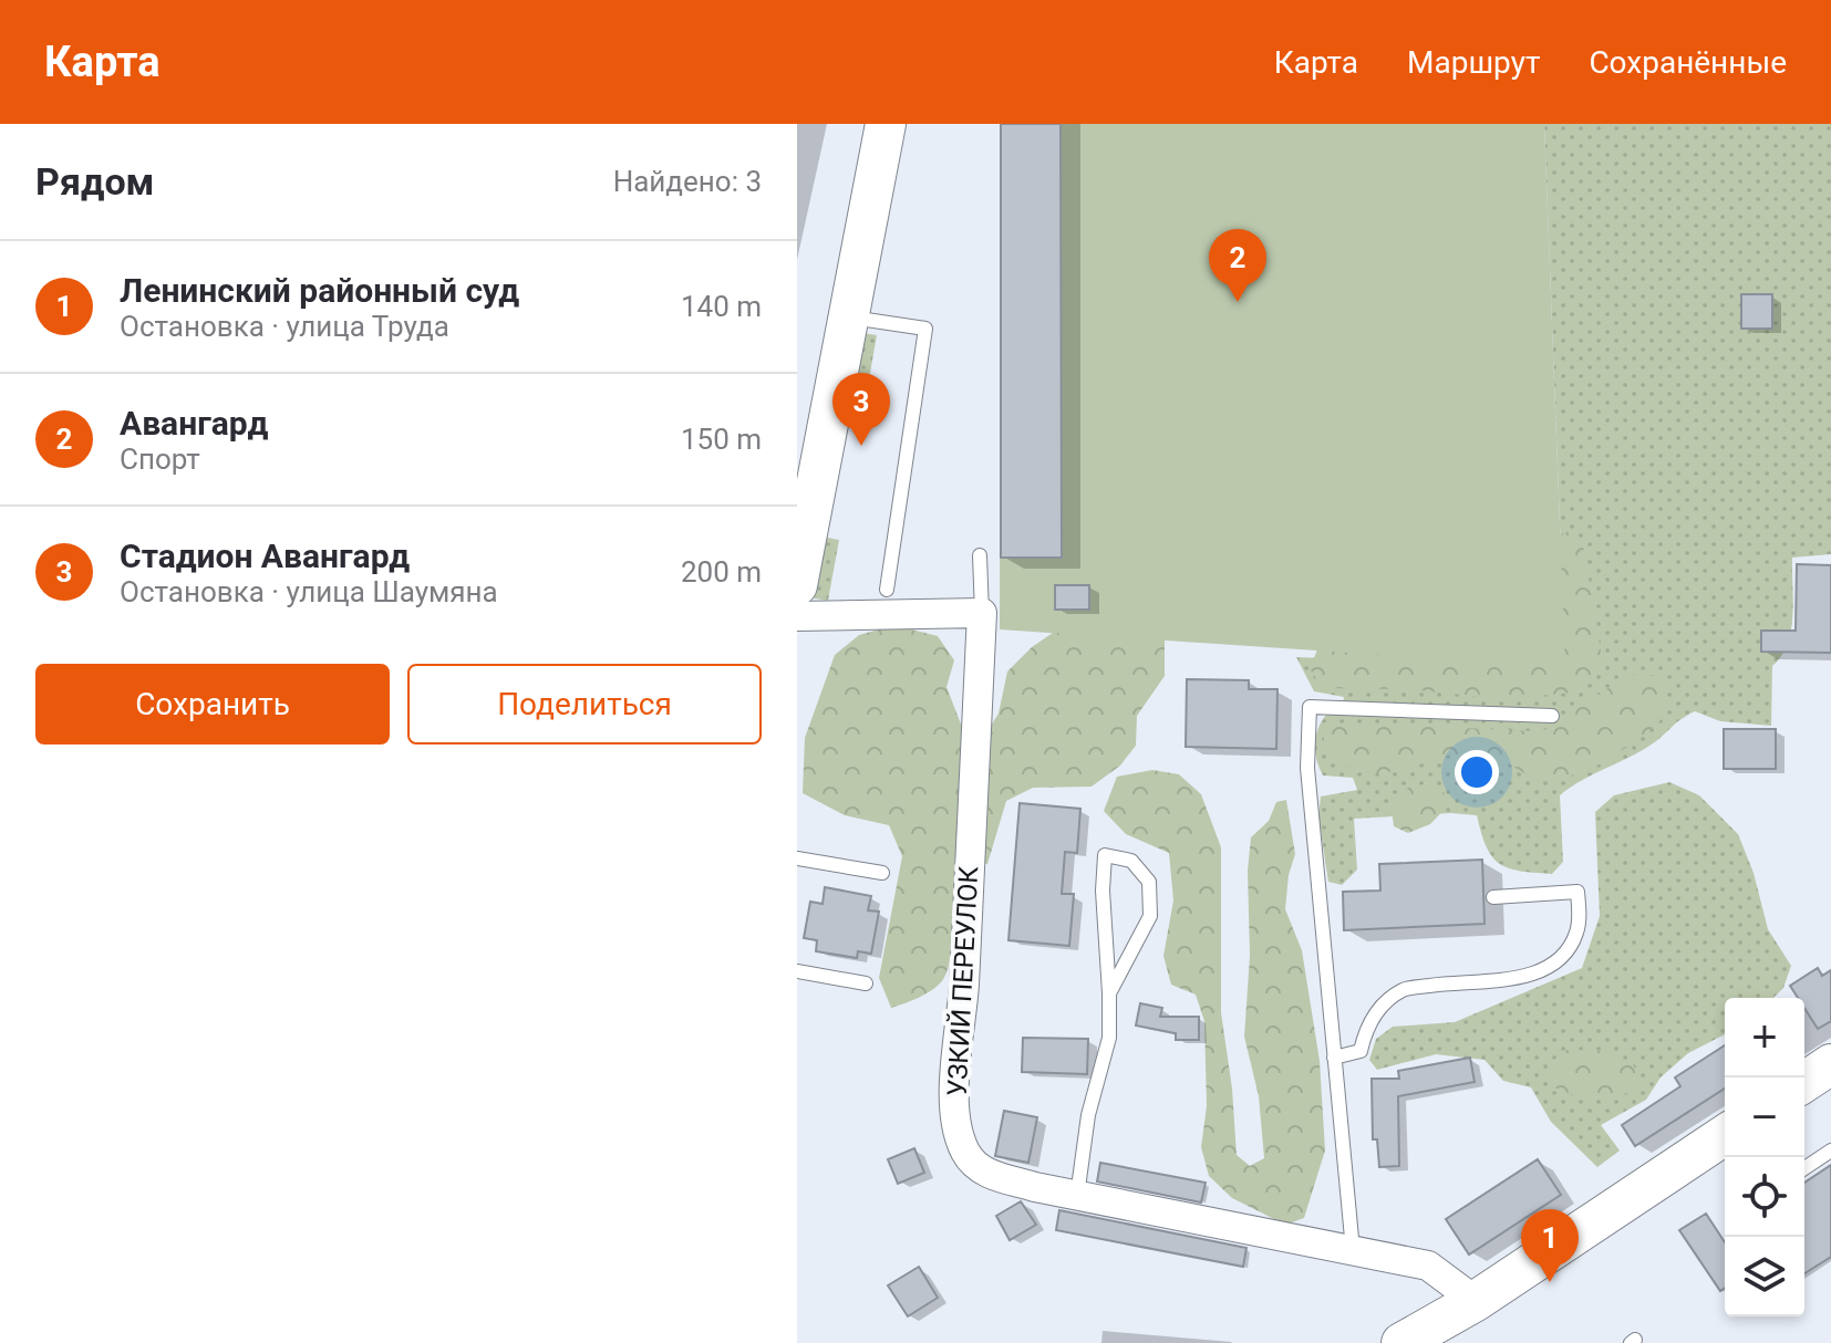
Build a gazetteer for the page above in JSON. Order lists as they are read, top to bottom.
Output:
{
  "streets": {
    "street": ["УЗКИЙ ПЕРЕУЛОК"]
  },
  "page": {
    "header": "Карта",
    "nav": ["Карта", "Маршрут", "Сохранённые"],
    "heading": ["Рядом", "Найдено: 3"],
    "pins": ["2", "3", "1"],
    "list": [
      {
        "mark": "1",
        "name": "Ленинский районный суд",
        "note": "Остановка · улица Труда",
        "value": "140 m"
      },
      {
        "mark": "2",
        "name": "Авангард",
        "note": "Спорт",
        "value": "150 m"
      },
      {
        "mark": "3",
        "name": "Стадион Авангард",
        "note": "Остановка · улица Шаумяна",
        "value": "200 m"
      }
    ],
    "buttons": ["Сохранить", "Поделиться"],
    "map_buttons": ["+", "−"]
  }
}
